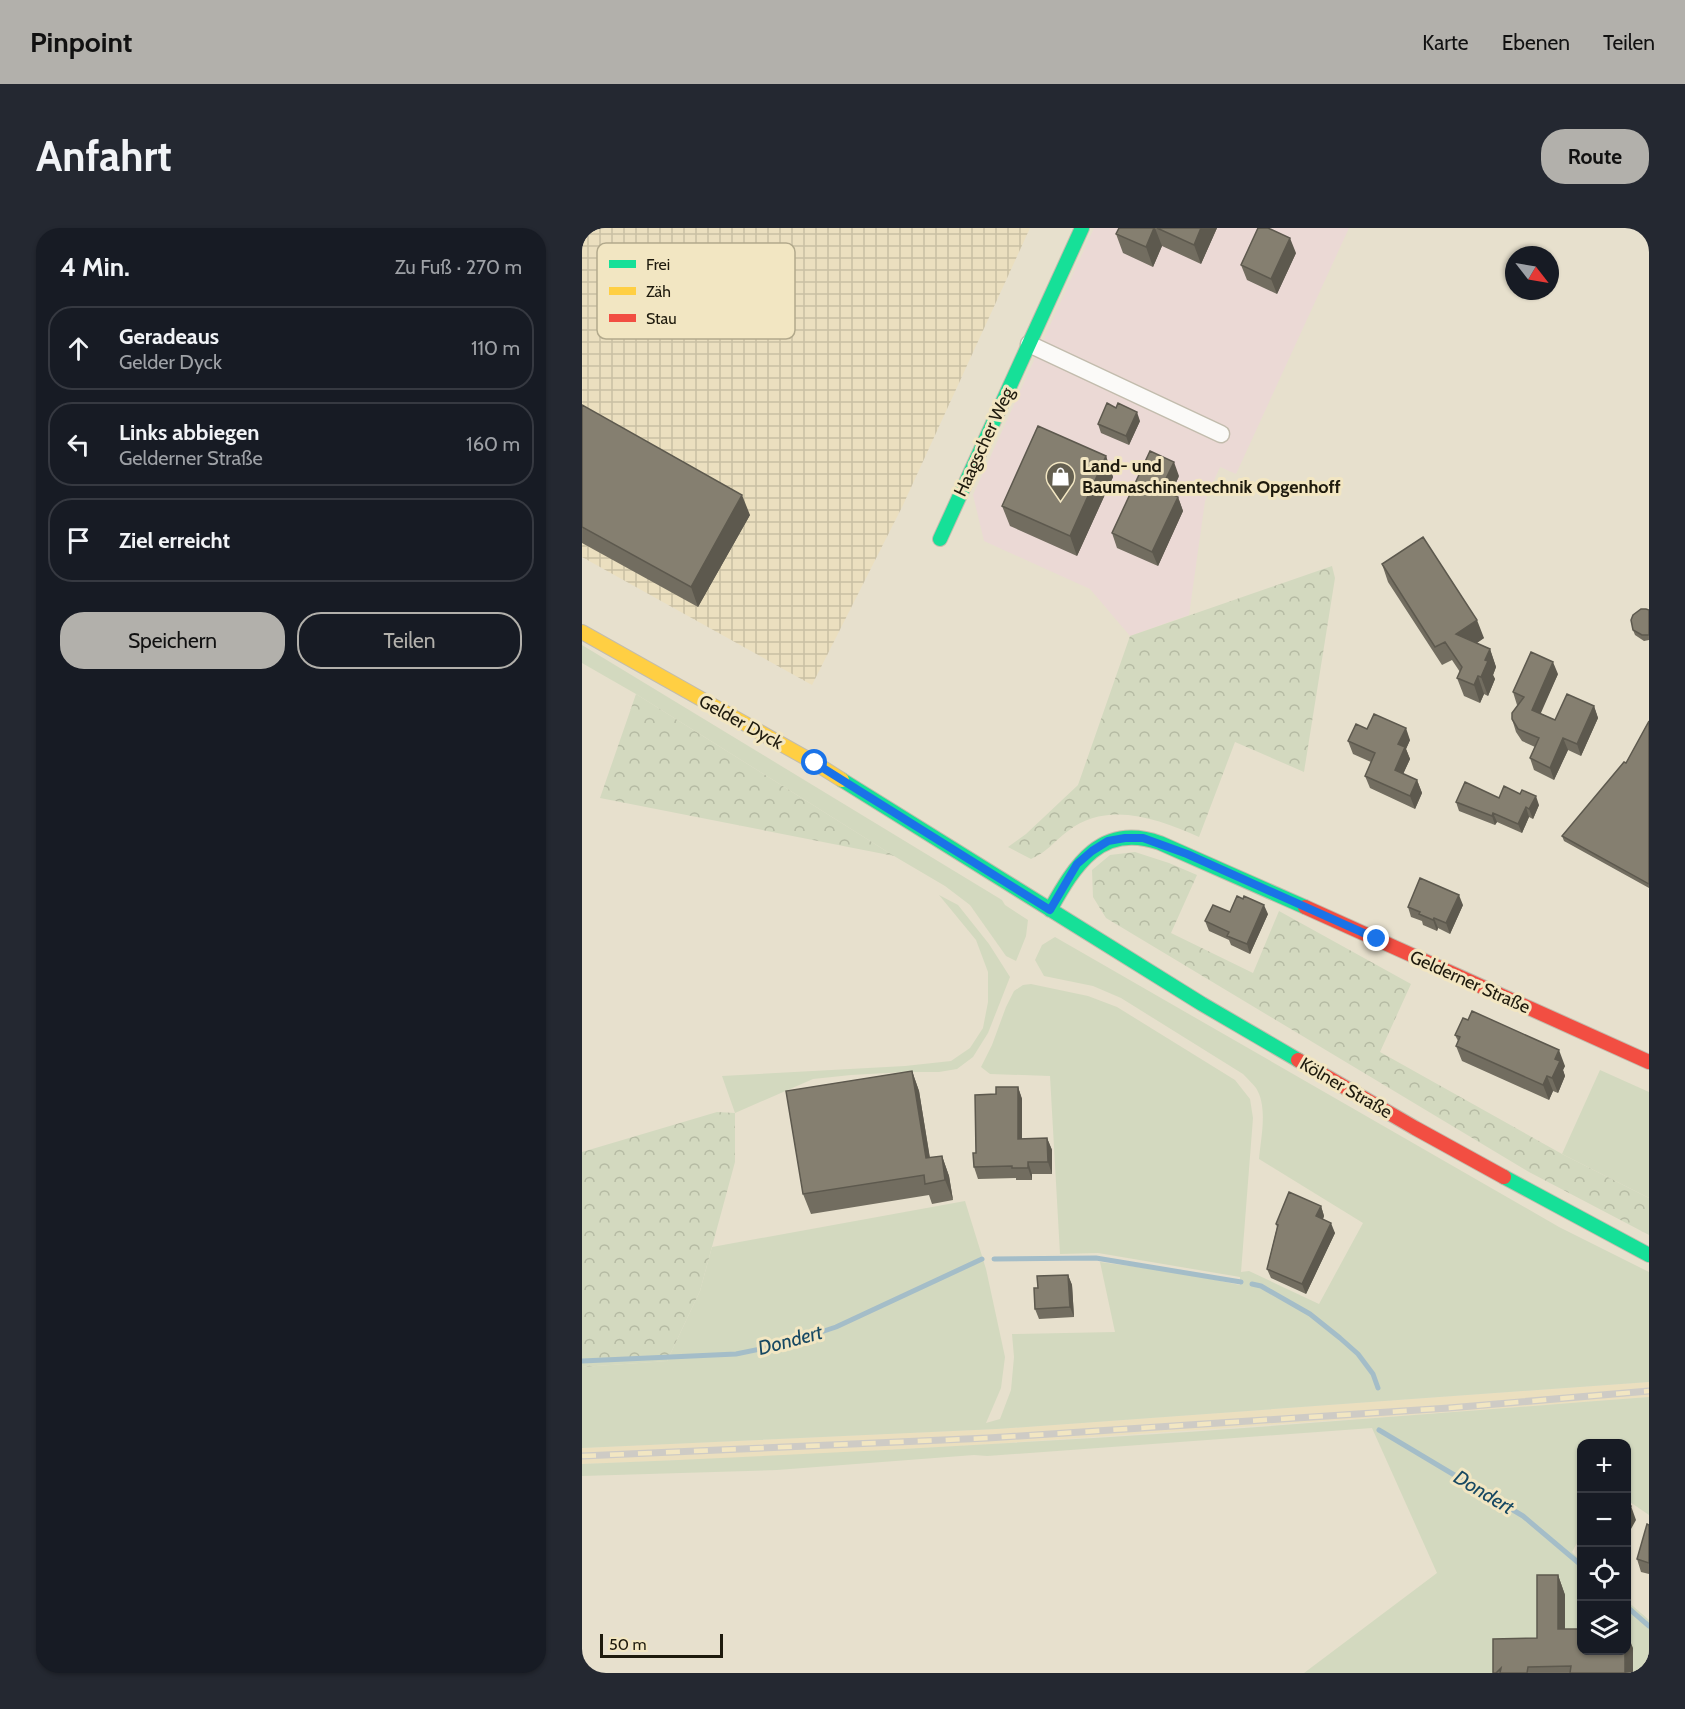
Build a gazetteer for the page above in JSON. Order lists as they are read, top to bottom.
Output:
{
  "streets": {
    "main road": [
      "Haagscher Weg",
      "Gelder Dyck",
      "Gelderner Straße",
      "Kölner Straße"
    ]
  },
  "crossings": [
    ["Gelder Dyck", "Gelderner Straße"],
    ["Gelder Dyck", "Kölner Straße"],
    ["Gelderner Straße", "Kölner Straße"]
  ],
  "water": ["Dondert"],
  "places": {
    "shop": ["Land- und Baumaschinentechnik Opgenhoff"]
  },
  "legend": ["Frei", "Zäh", "Stau"],
  "scale_bar": "50 m",
  "north": "bottom right",
  "page": {
    "header": "Pinpoint",
    "nav": ["Karte", "Ebenen", "Teilen"],
    "buttons": [
      "Route",
      ["Speichern", "Teilen"]
    ],
    "title": "Anfahrt",
    "heading": ["4 Min.", "Zu Fuß · 270 m"],
    "list": [
      ["Geradeaus", "Gelder Dyck", "110 m"],
      ["Links abbiegen", "Gelderner Straße", "160 m"],
      "Ziel erreicht"
    ],
    "map_buttons": ["+", "−"],
    "scale": "50 m"
  }
}
